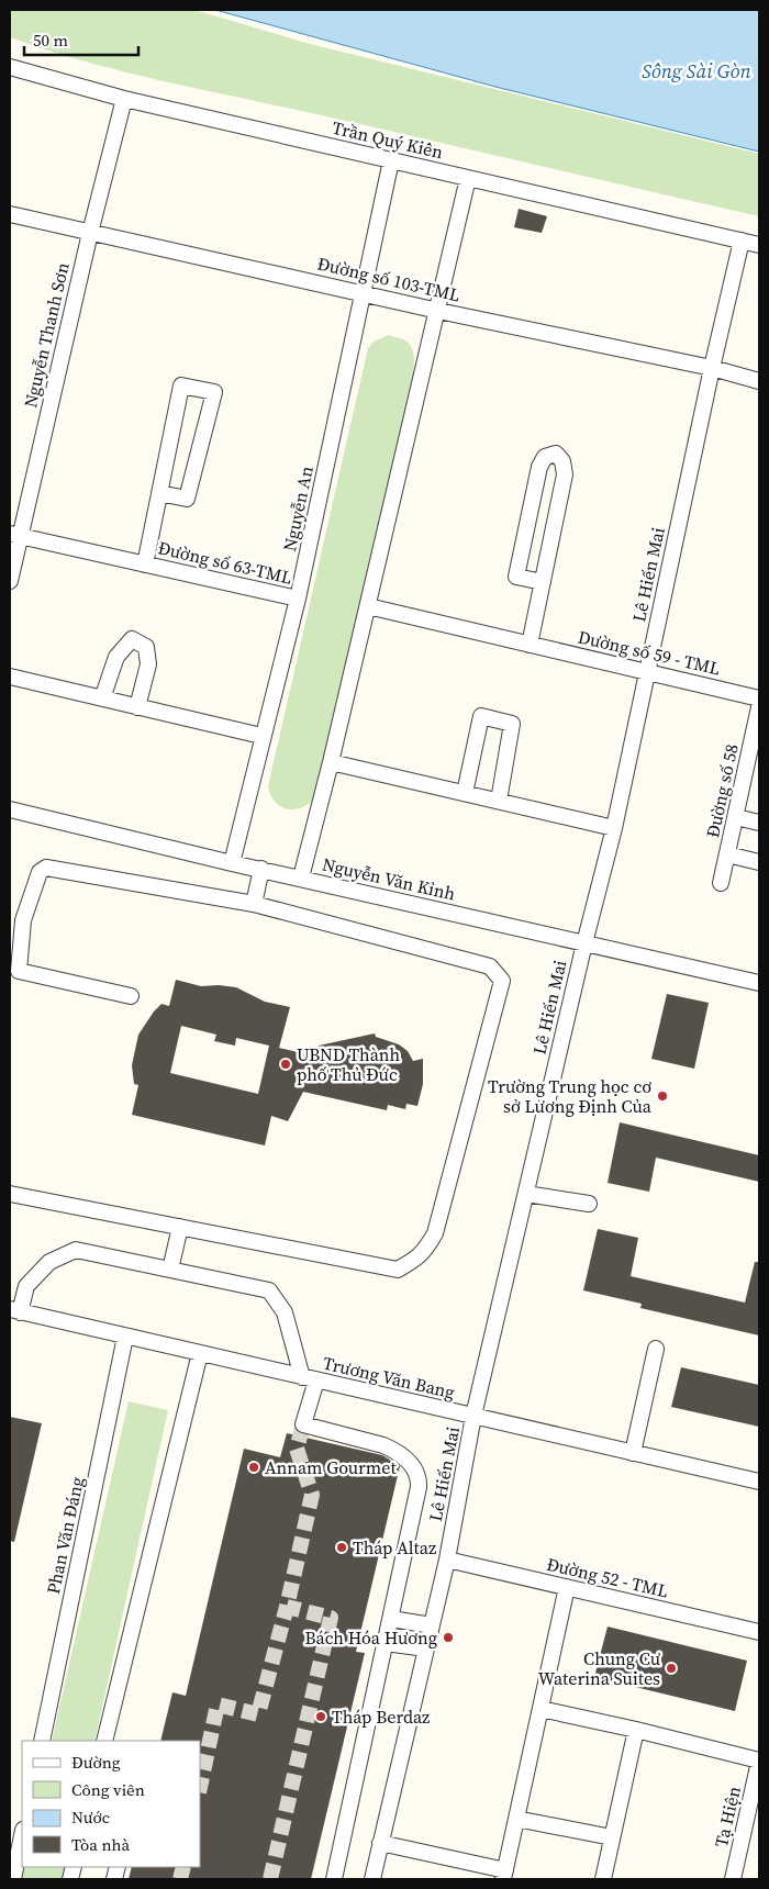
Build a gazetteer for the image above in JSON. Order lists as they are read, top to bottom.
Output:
{
  "streets": {
    "street": [
      "Trần Quý Kiên",
      "Đường số 103-TML",
      "Nguyễn Thanh Sơn",
      "Nguyễn An",
      "Đường số 63-TML",
      "Lê Hiến Mai",
      "Dường số 59 - TML",
      "Đường số 58",
      "Nguyễn Văn Kỉnh",
      "Trương Văn Bang",
      "Phan Văn Đáng",
      "Đường 52 - TML",
      "Tạ Hiện"
    ]
  },
  "crossings": [
    ["Trần Quý Kiên", "Nguyễn Thanh Sơn"],
    ["Trần Quý Kiên", "Nguyễn An"],
    ["Trần Quý Kiên", "Lê Hiến Mai"],
    ["Đường số 103-TML", "Nguyễn Thanh Sơn"],
    ["Đường số 103-TML", "Nguyễn An"],
    ["Đường số 103-TML", "Lê Hiến Mai"],
    ["Nguyễn Thanh Sơn", "Đường số 63-TML"],
    ["Nguyễn An", "Đường số 63-TML"],
    ["Nguyễn An", "Nguyễn Văn Kỉnh"],
    ["Lê Hiến Mai", "Dường số 59 - TML"],
    ["Lê Hiến Mai", "Nguyễn Văn Kỉnh"],
    ["Lê Hiến Mai", "Trương Văn Bang"],
    ["Lê Hiến Mai", "Đường 52 - TML"],
    ["Trương Văn Bang", "Phan Văn Đáng"]
  ],
  "water": ["Sông Sài Gòn"],
  "places": [
    "UBND Thành phố Thủ Đức",
    "Trường Trung học cơ sở Lương Định Của",
    "Annam Gourmet",
    "Tháp Altaz",
    "Bách Hóa Hương",
    "Chung Cư Waterina Suites",
    "Tháp Berdaz"
  ],
  "legend": [
    "Đường",
    "Công viên",
    "Nước",
    "Tòa nhà"
  ],
  "scale_bar": "50 m"
}
